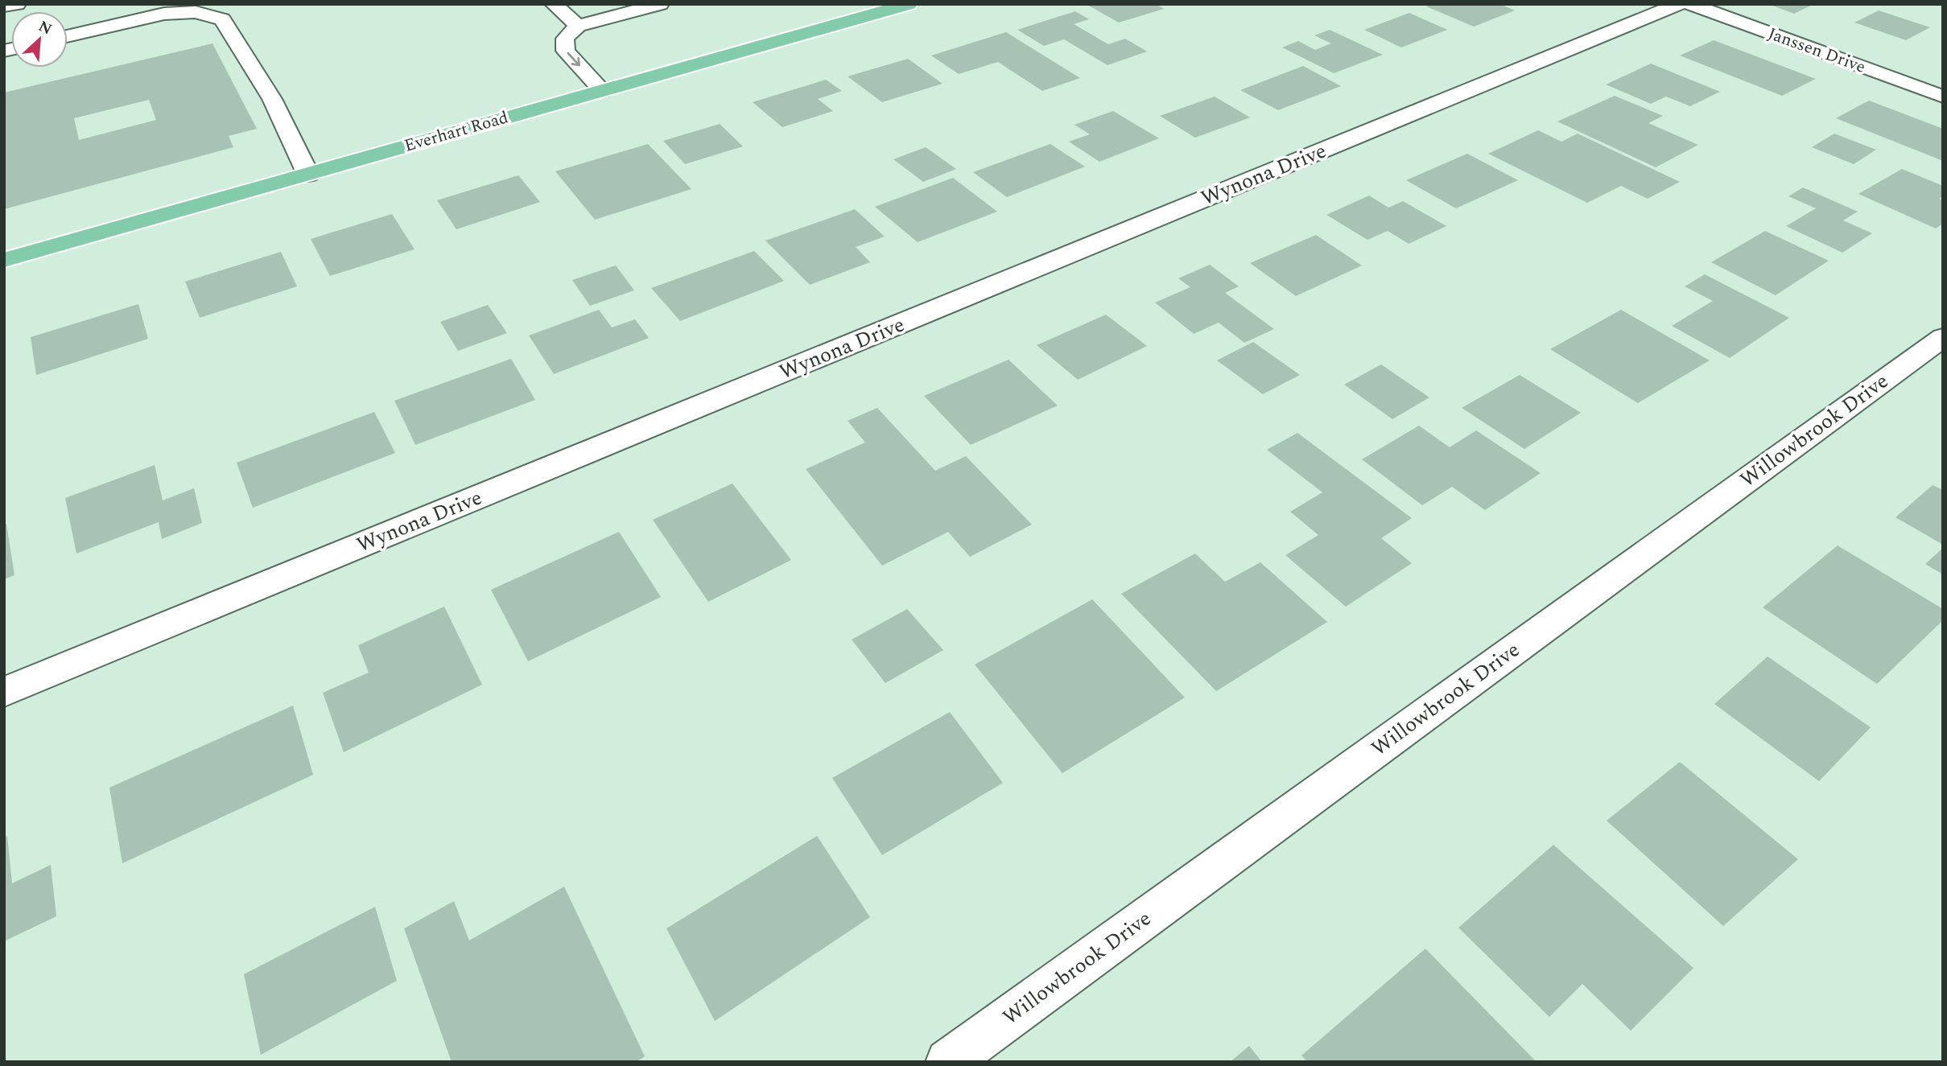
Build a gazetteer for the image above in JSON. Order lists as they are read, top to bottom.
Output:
{
  "streets": {
    "main road": ["Everhart Road"],
    "street": ["Janssen Drive", "Wynona Drive", "Willowbrook Drive"]
  },
  "north": "top right"
}
